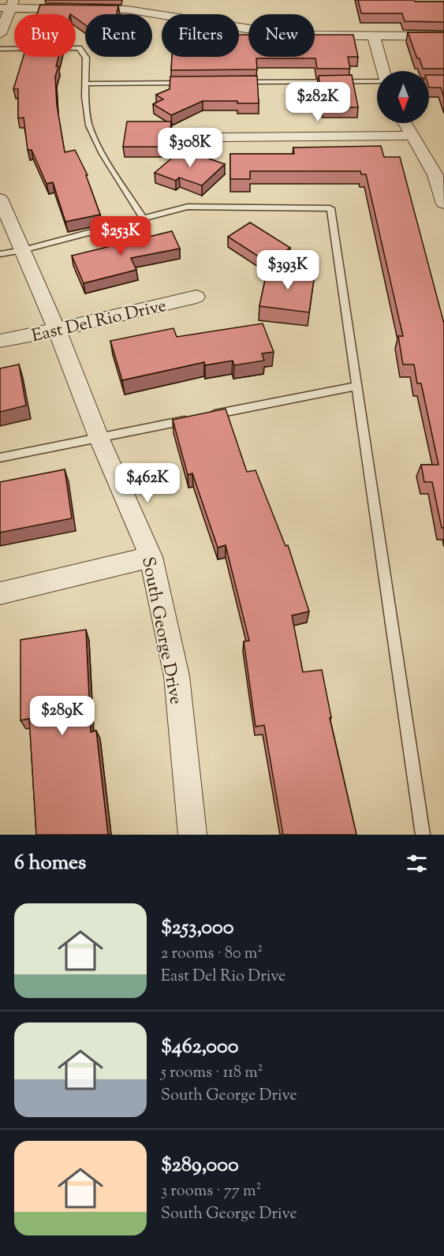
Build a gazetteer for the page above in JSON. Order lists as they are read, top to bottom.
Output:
{
  "streets": {
    "street": ["East Del Rio Drive", "South George Drive"]
  },
  "crossings": [
    ["East Del Rio Drive", "South George Drive"]
  ],
  "north": "bottom",
  "page": {
    "chip": [
      "Buy",
      "Rent",
      "Filters",
      "New"
    ],
    "price": [
      "$282K",
      "$308K",
      "$253K",
      "$393K",
      "$462K",
      "$289K"
    ],
    "heading": "6 homes",
    "list": [
      {
        "name": "$253,000",
        "note": "2 rooms · 80 m² · East Del Rio Drive"
      },
      {
        "name": "$462,000",
        "note": "5 rooms · 118 m² · South George Drive"
      },
      {
        "name": "$289,000",
        "note": "3 rooms · 77 m² · South George Drive"
      }
    ]
  }
}
